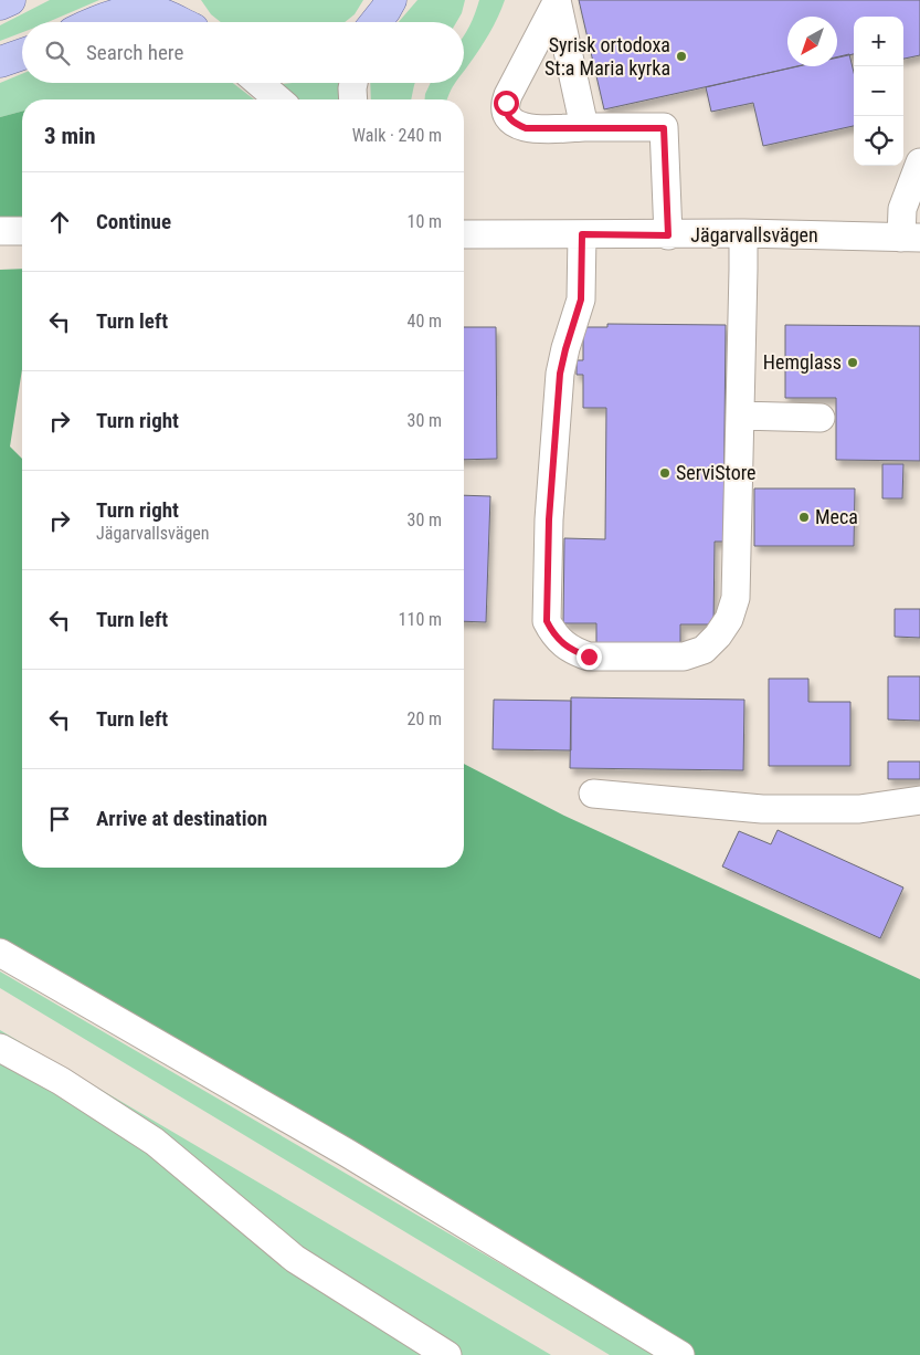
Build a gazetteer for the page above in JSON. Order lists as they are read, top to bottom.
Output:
{
  "streets": {
    "street": ["Jägarvallsvägen"]
  },
  "places": [
    "Syrisk ortodoxa St:a Maria kyrka",
    "Hemglass",
    "ServiStore",
    "Meca"
  ],
  "north": "bottom left",
  "page": {
    "map_buttons": ["+", "−"],
    "search": "Search here",
    "heading": ["3 min", "Walk · 240 m"],
    "list": [
      ["Continue", "10 m"],
      ["Turn left", "40 m"],
      ["Turn right", "30 m"],
      ["Turn right", "Jägarvallsvägen", "30 m"],
      ["Turn left", "110 m"],
      ["Turn left", "20 m"],
      "Arrive at destination"
    ]
  }
}
